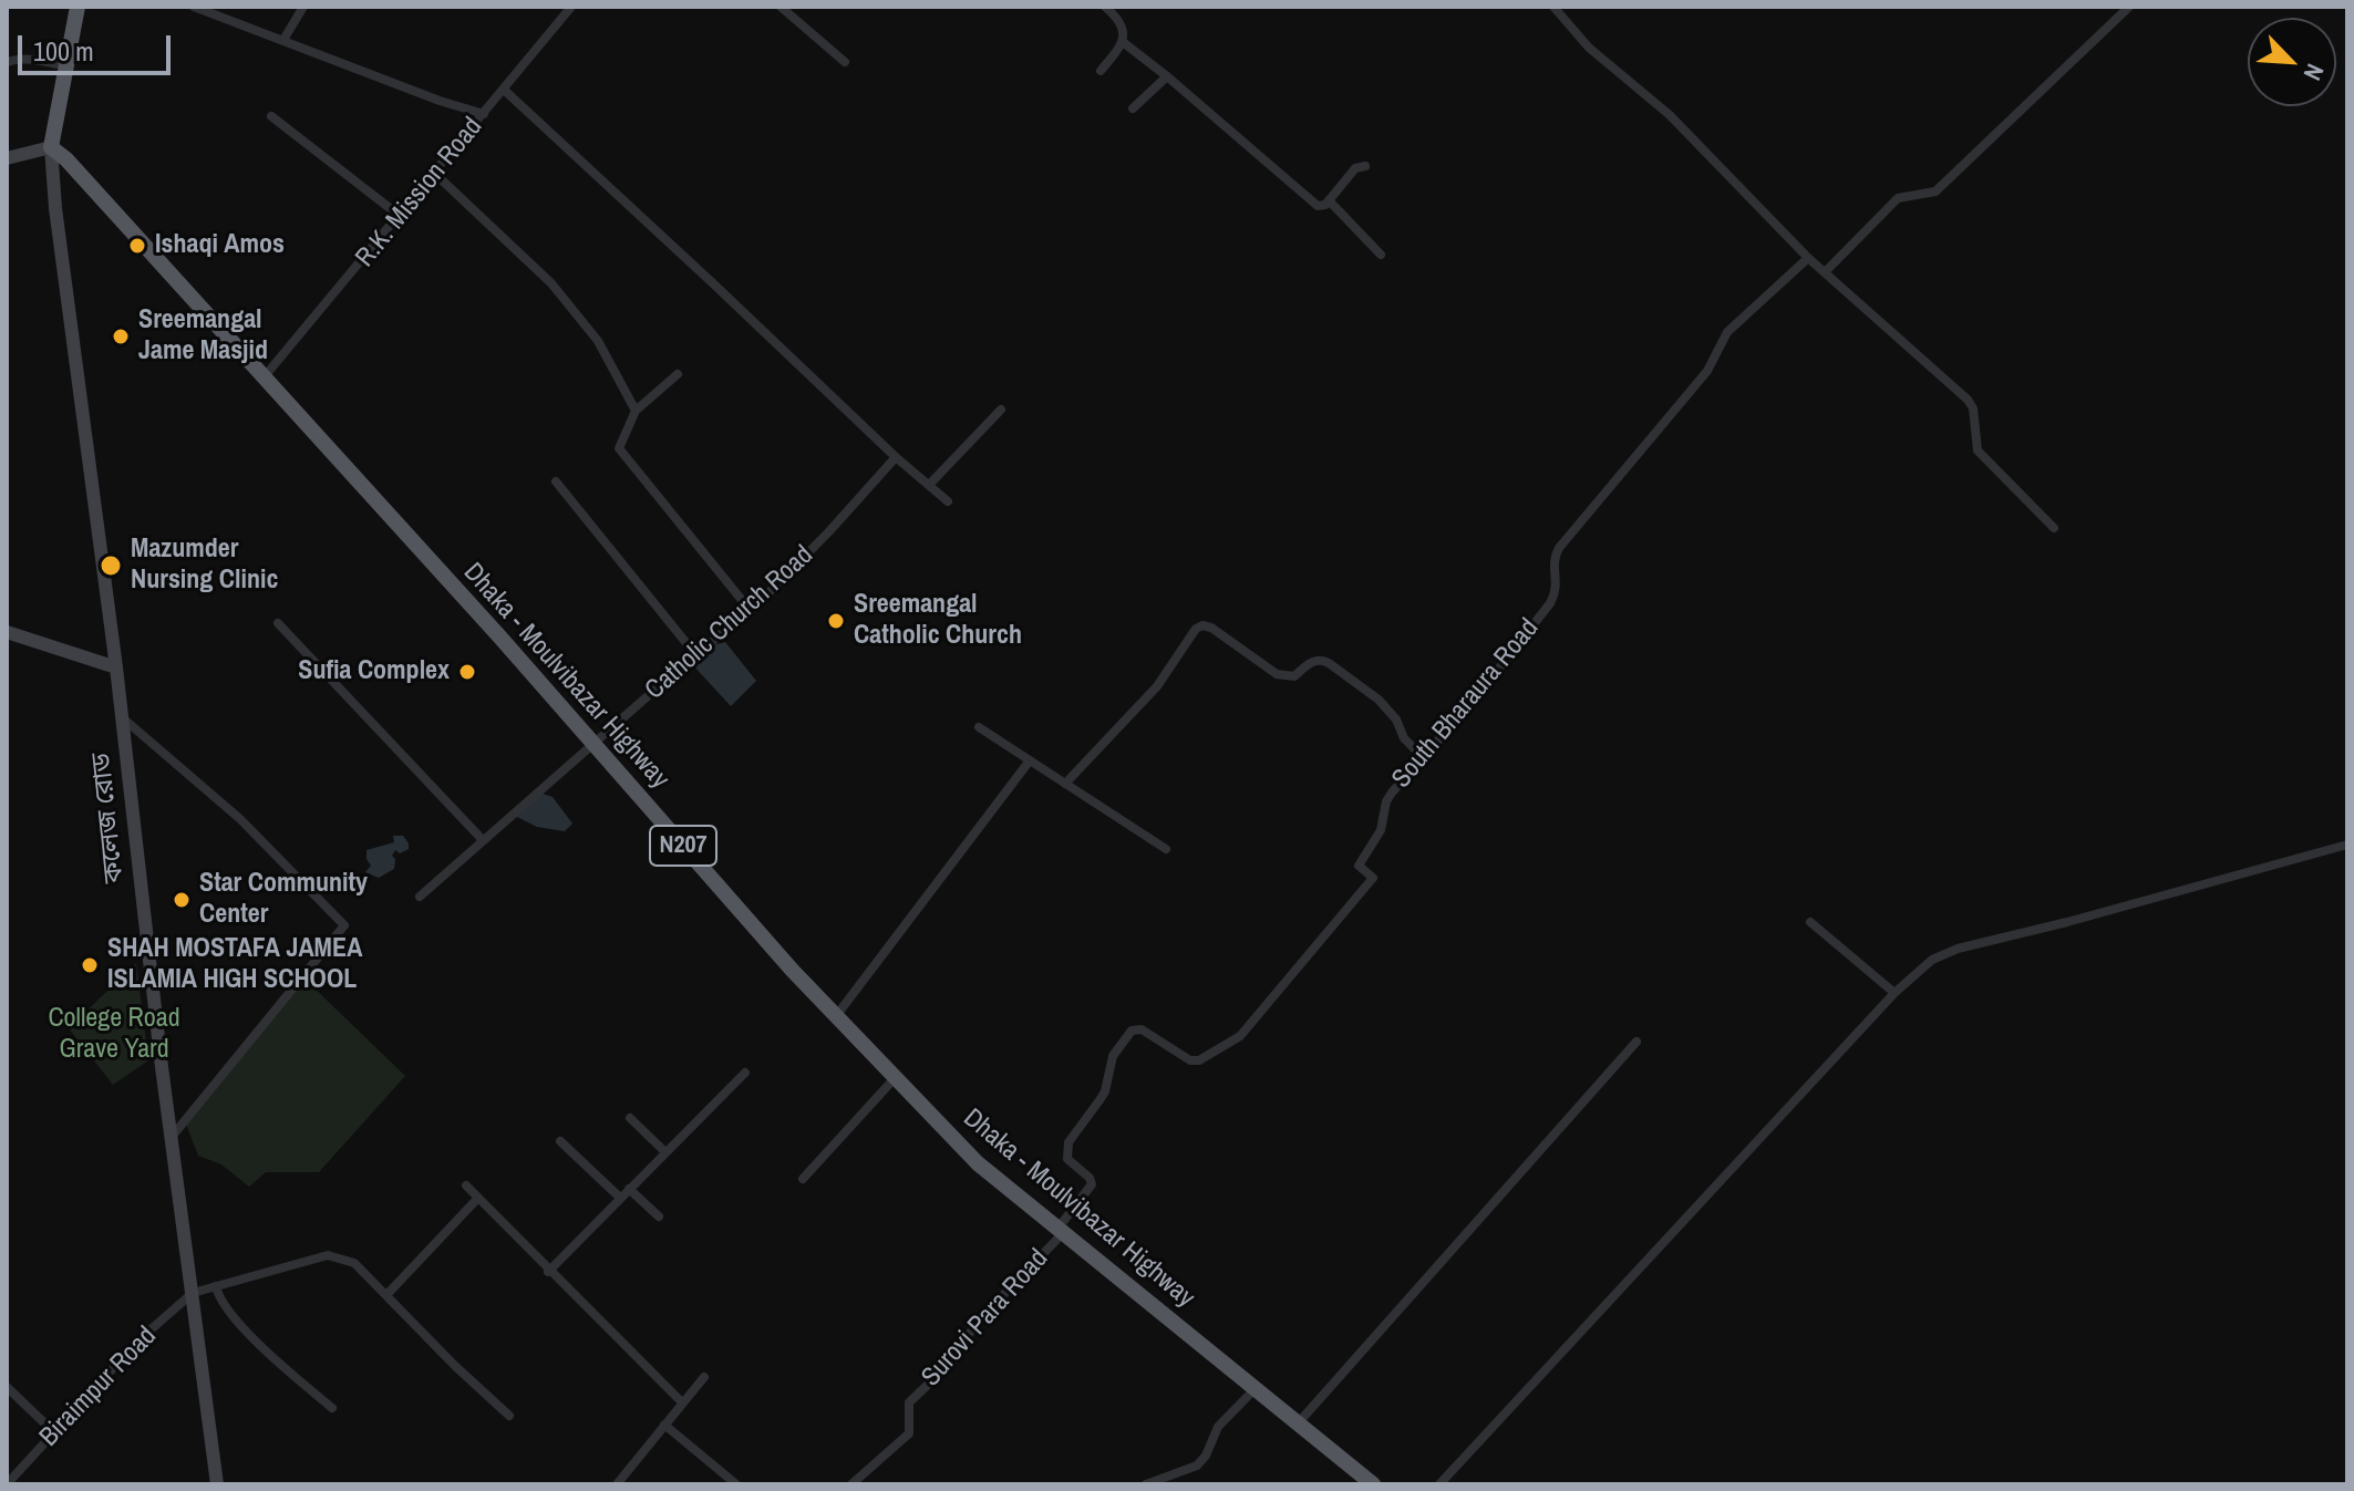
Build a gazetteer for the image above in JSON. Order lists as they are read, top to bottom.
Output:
{
  "streets": {
    "highway": ["Dhaka - Moulvibazar Highway", "N207"],
    "main road": ["কলেজ রোড"],
    "street": [
      "R.K. Mission Road",
      "Catholic Church Road",
      "South Bharaura Road",
      "Surovi Para Road",
      "Biraimpur Road"
    ]
  },
  "crossings": [
    ["R.K. Mission Road", "Dhaka - Moulvibazar Highway"],
    ["Catholic Church Road", "Dhaka - Moulvibazar Highway"],
    ["Dhaka - Moulvibazar Highway", "South Bharaura Road"],
    ["Dhaka - Moulvibazar Highway", "কলেজ রোড"],
    ["Dhaka - Moulvibazar Highway", "Surovi Para Road"],
    ["South Bharaura Road", "Surovi Para Road"],
    ["কলেজ রোড", "Biraimpur Road"]
  ],
  "parks": ["College Road Grave Yard"],
  "places": [
    "Ishaqi Amos",
    "Sreemangal Jame Masjid",
    "Mazumder Nursing Clinic",
    "Sreemangal Catholic Church",
    "Sufia Complex",
    "Star Community Center",
    "SHAH MOSTAFA JAMEA ISLAMIA HIGH SCHOOL"
  ],
  "scale_bar": "100 m",
  "north": "bottom right"
}
